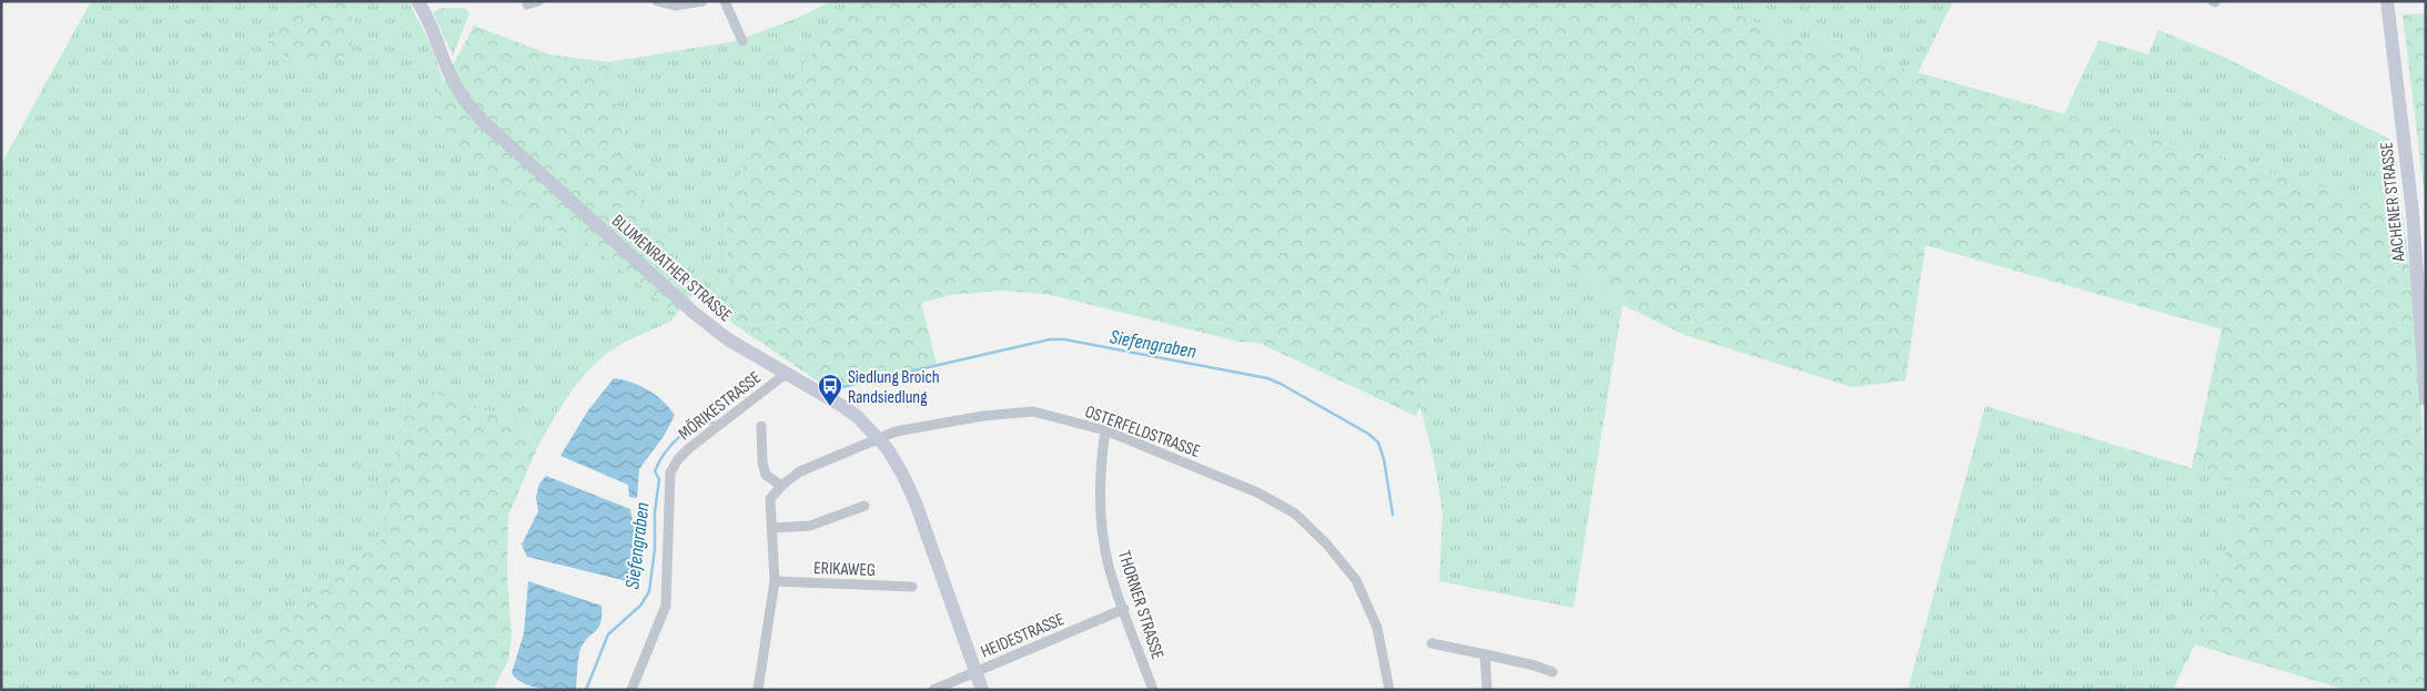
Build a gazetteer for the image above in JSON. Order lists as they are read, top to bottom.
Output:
{
  "streets": {
    "street": [
      "AACHENER STRASSE",
      "BLUMENRATHER STRASSE",
      "MÖRIKESTRASSE",
      "OSTERFELDSTRASSE",
      "ERIKAWEG",
      "THORNER STRASSE",
      "HEIDESTRASSE"
    ]
  },
  "crossings": [
    ["BLUMENRATHER STRASSE", "MÖRIKESTRASSE"],
    ["BLUMENRATHER STRASSE", "OSTERFELDSTRASSE"],
    ["BLUMENRATHER STRASSE", "HEIDESTRASSE"],
    ["OSTERFELDSTRASSE", "THORNER STRASSE"],
    ["THORNER STRASSE", "HEIDESTRASSE"]
  ],
  "water": ["Siefengraben"],
  "places": {
    "bus stop": ["Siedlung Broich Randsiedlung"]
  }
}
